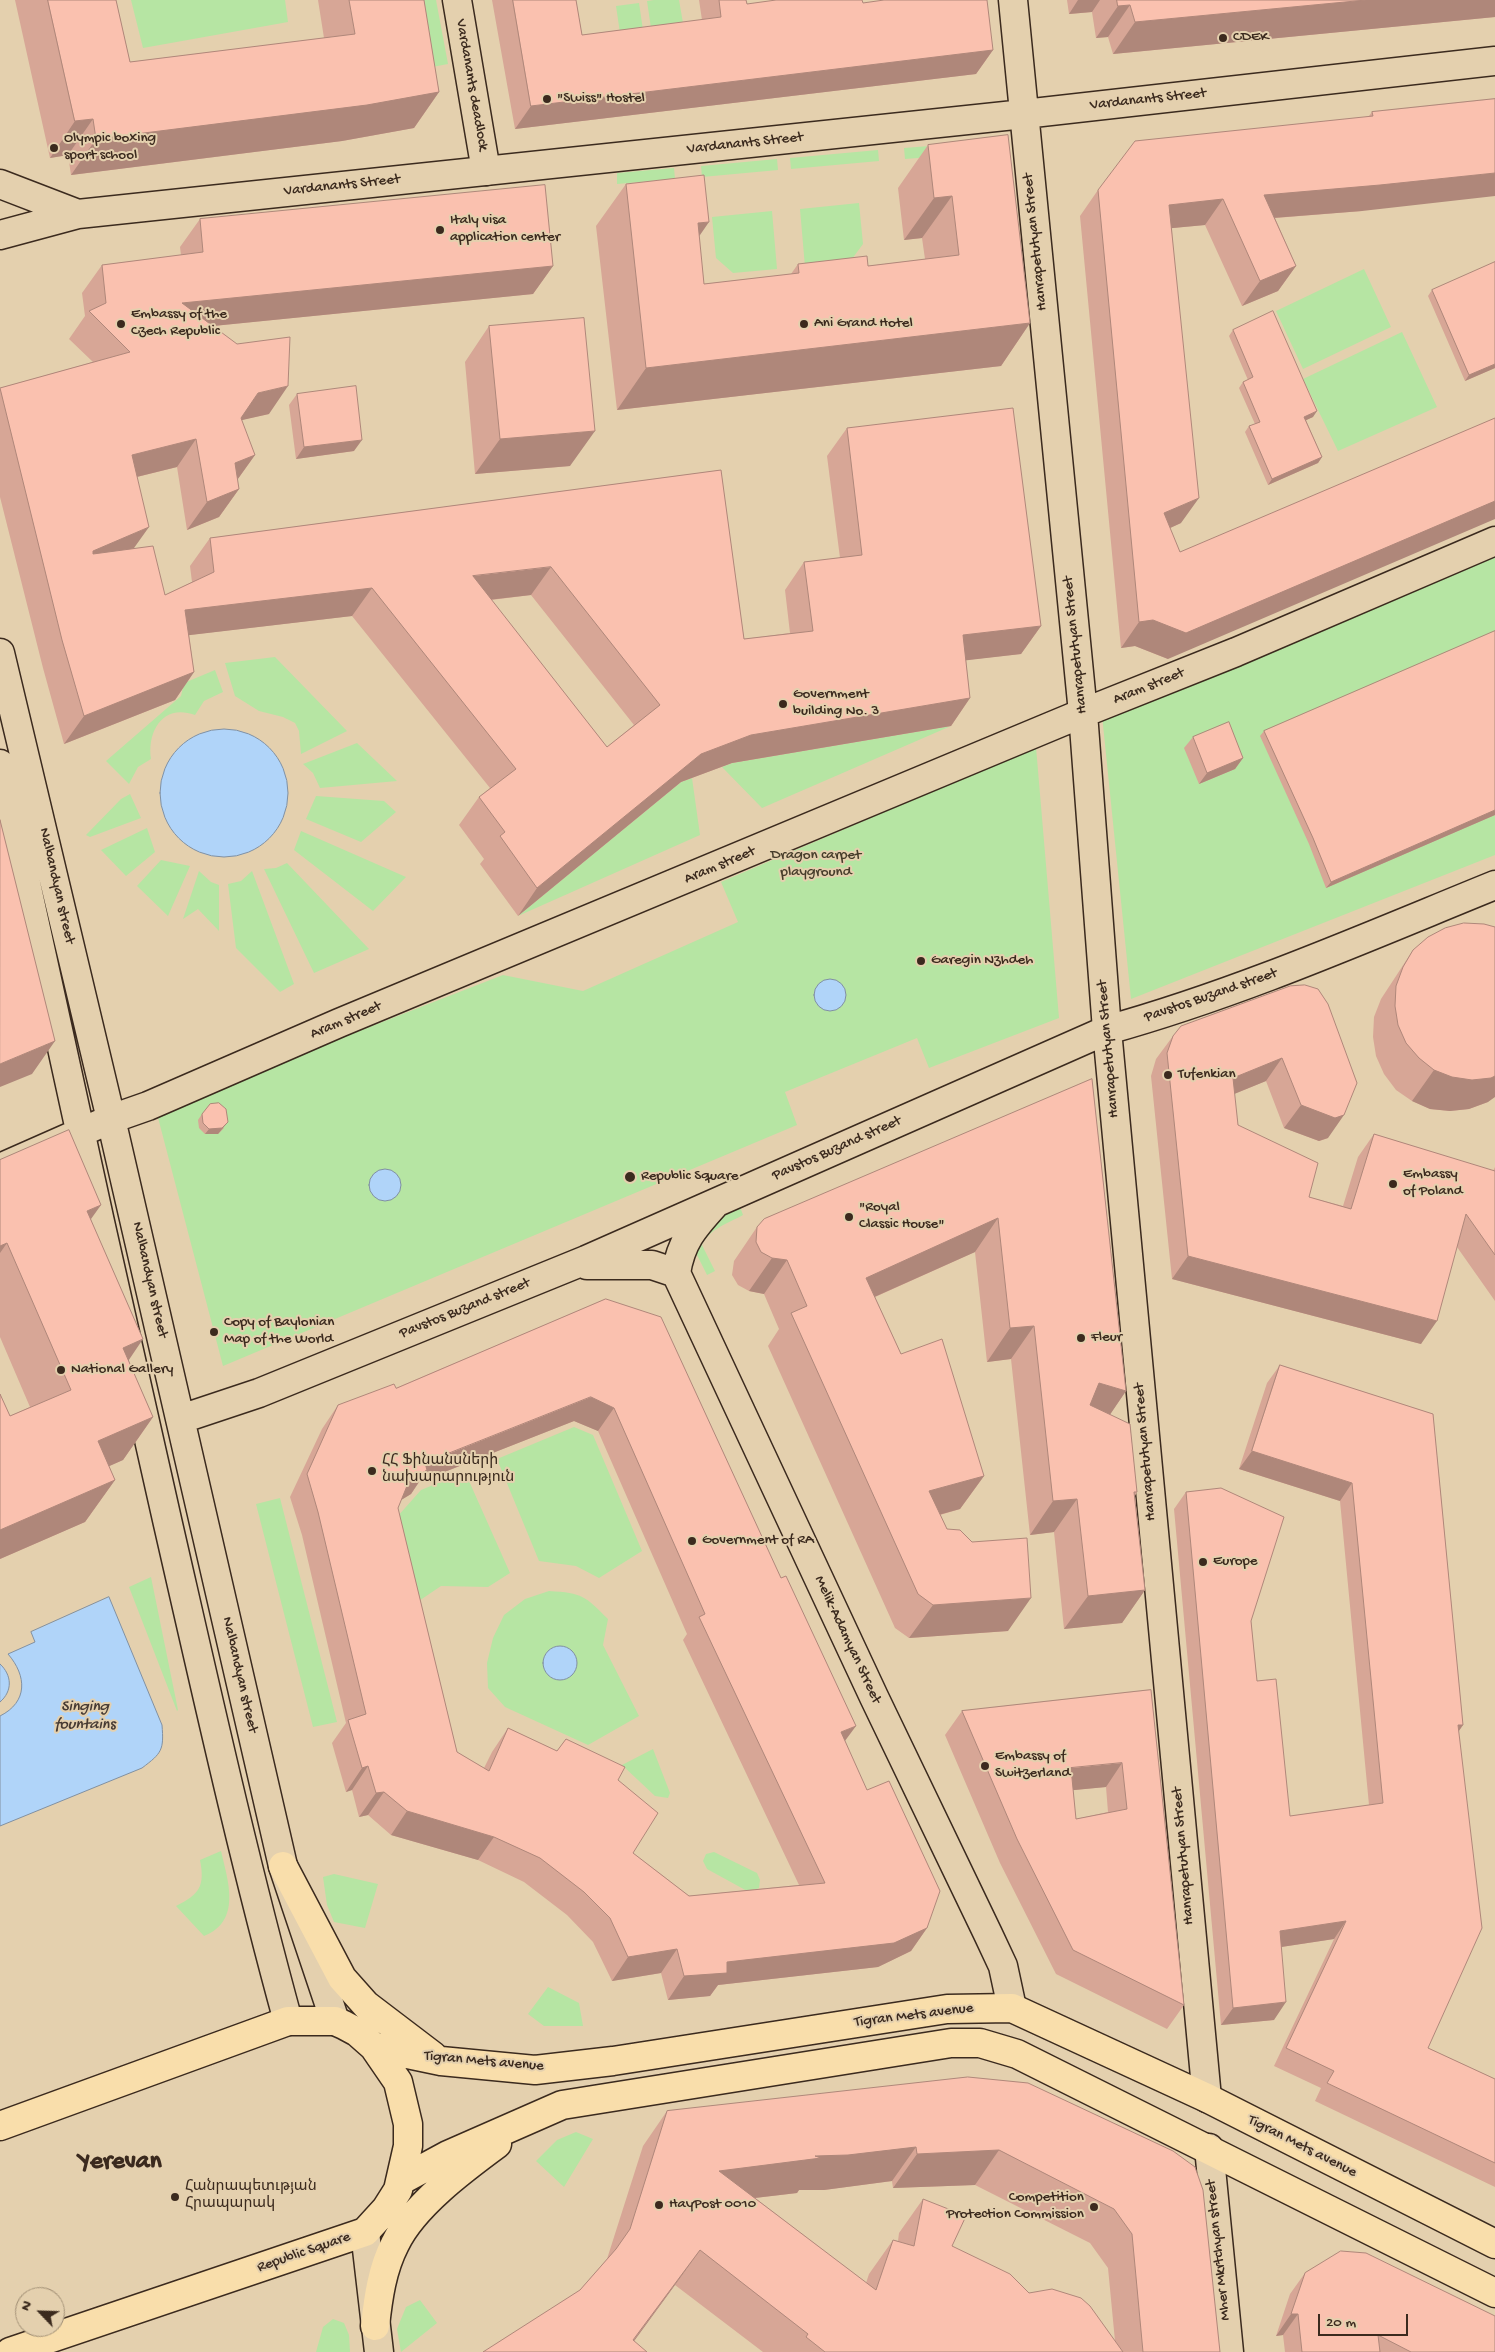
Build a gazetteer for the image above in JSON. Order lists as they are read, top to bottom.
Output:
{
  "streets": {
    "main road": ["Tigran Mets avenue", "Republic Square"],
    "street": [
      "Vardanants deadlock",
      "Vardanants Street",
      "Hanrapetutyan Street",
      "Aram street",
      "Nalbandyan street",
      "Pavstos Buzand street",
      "Melik-Adamyan Street",
      "Mher Mkrtchyan street"
    ]
  },
  "crossings": [
    ["Vardanants deadlock", "Vardanants Street"],
    ["Vardanants Street", "Hanrapetutyan Street"],
    ["Hanrapetutyan Street", "Aram street"],
    ["Hanrapetutyan Street", "Pavstos Buzand street"],
    ["Hanrapetutyan Street", "Tigran Mets avenue"],
    ["Aram street", "Nalbandyan street"],
    ["Nalbandyan street", "Pavstos Buzand street"],
    ["Nalbandyan street", "Republic Square"],
    ["Melik-Adamyan Street", "Tigran Mets avenue"],
    ["Tigran Mets avenue", "Mher Mkrtchyan street"],
    ["Tigran Mets avenue", "Republic Square"]
  ],
  "districts": ["Yerevan"],
  "water": ["Singing fountains"],
  "parks": ["Dragon carpet playground"],
  "places": [
    "CDEK",
    "\"Swiss\" Hostel",
    "Olympic boxing sport school",
    "Italy visa application center",
    "Embassy of the Czech Republic",
    "Ani Grand Hotel",
    "Government building No. 3",
    "Garegin Nzhdeh",
    "Tufenkian",
    "Republic Square",
    "Embassy of Poland",
    "\"Royal Classic House\"",
    "Copy of Baylonian Map of the World",
    "Fleur",
    "National Gallery",
    "ՀՀ Ֆինանսների նախարարություն",
    "Government of RA",
    "Europe",
    "Embassy of Switzerland",
    "Հանրապետւթյան Հրապարակ",
    "HayPost 0010",
    "Competition Protection Commission"
  ],
  "scale_bar": "20 m",
  "north": "top left"
}
